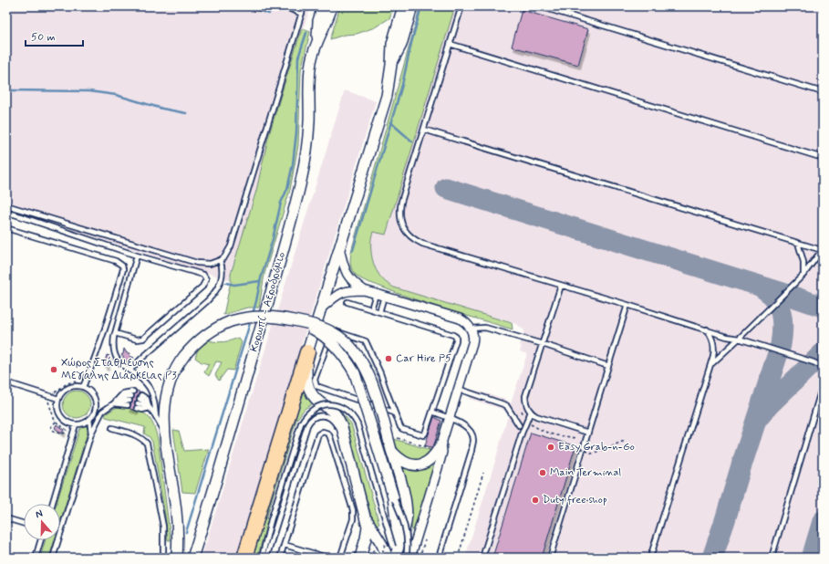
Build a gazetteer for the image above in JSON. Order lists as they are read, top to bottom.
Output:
{
  "streets": {
    "street": ["Κορωπί - Αεροδρόμιο"]
  },
  "places": [
    "Car Hire P5",
    "Χώρος Στάθμευσης Μεγάλης Διάρκειας P3",
    "Easy Grab-n-Go",
    "Main Terminal",
    "Duty free shop"
  ],
  "scale_bar": "50 m",
  "north": "top"
}
